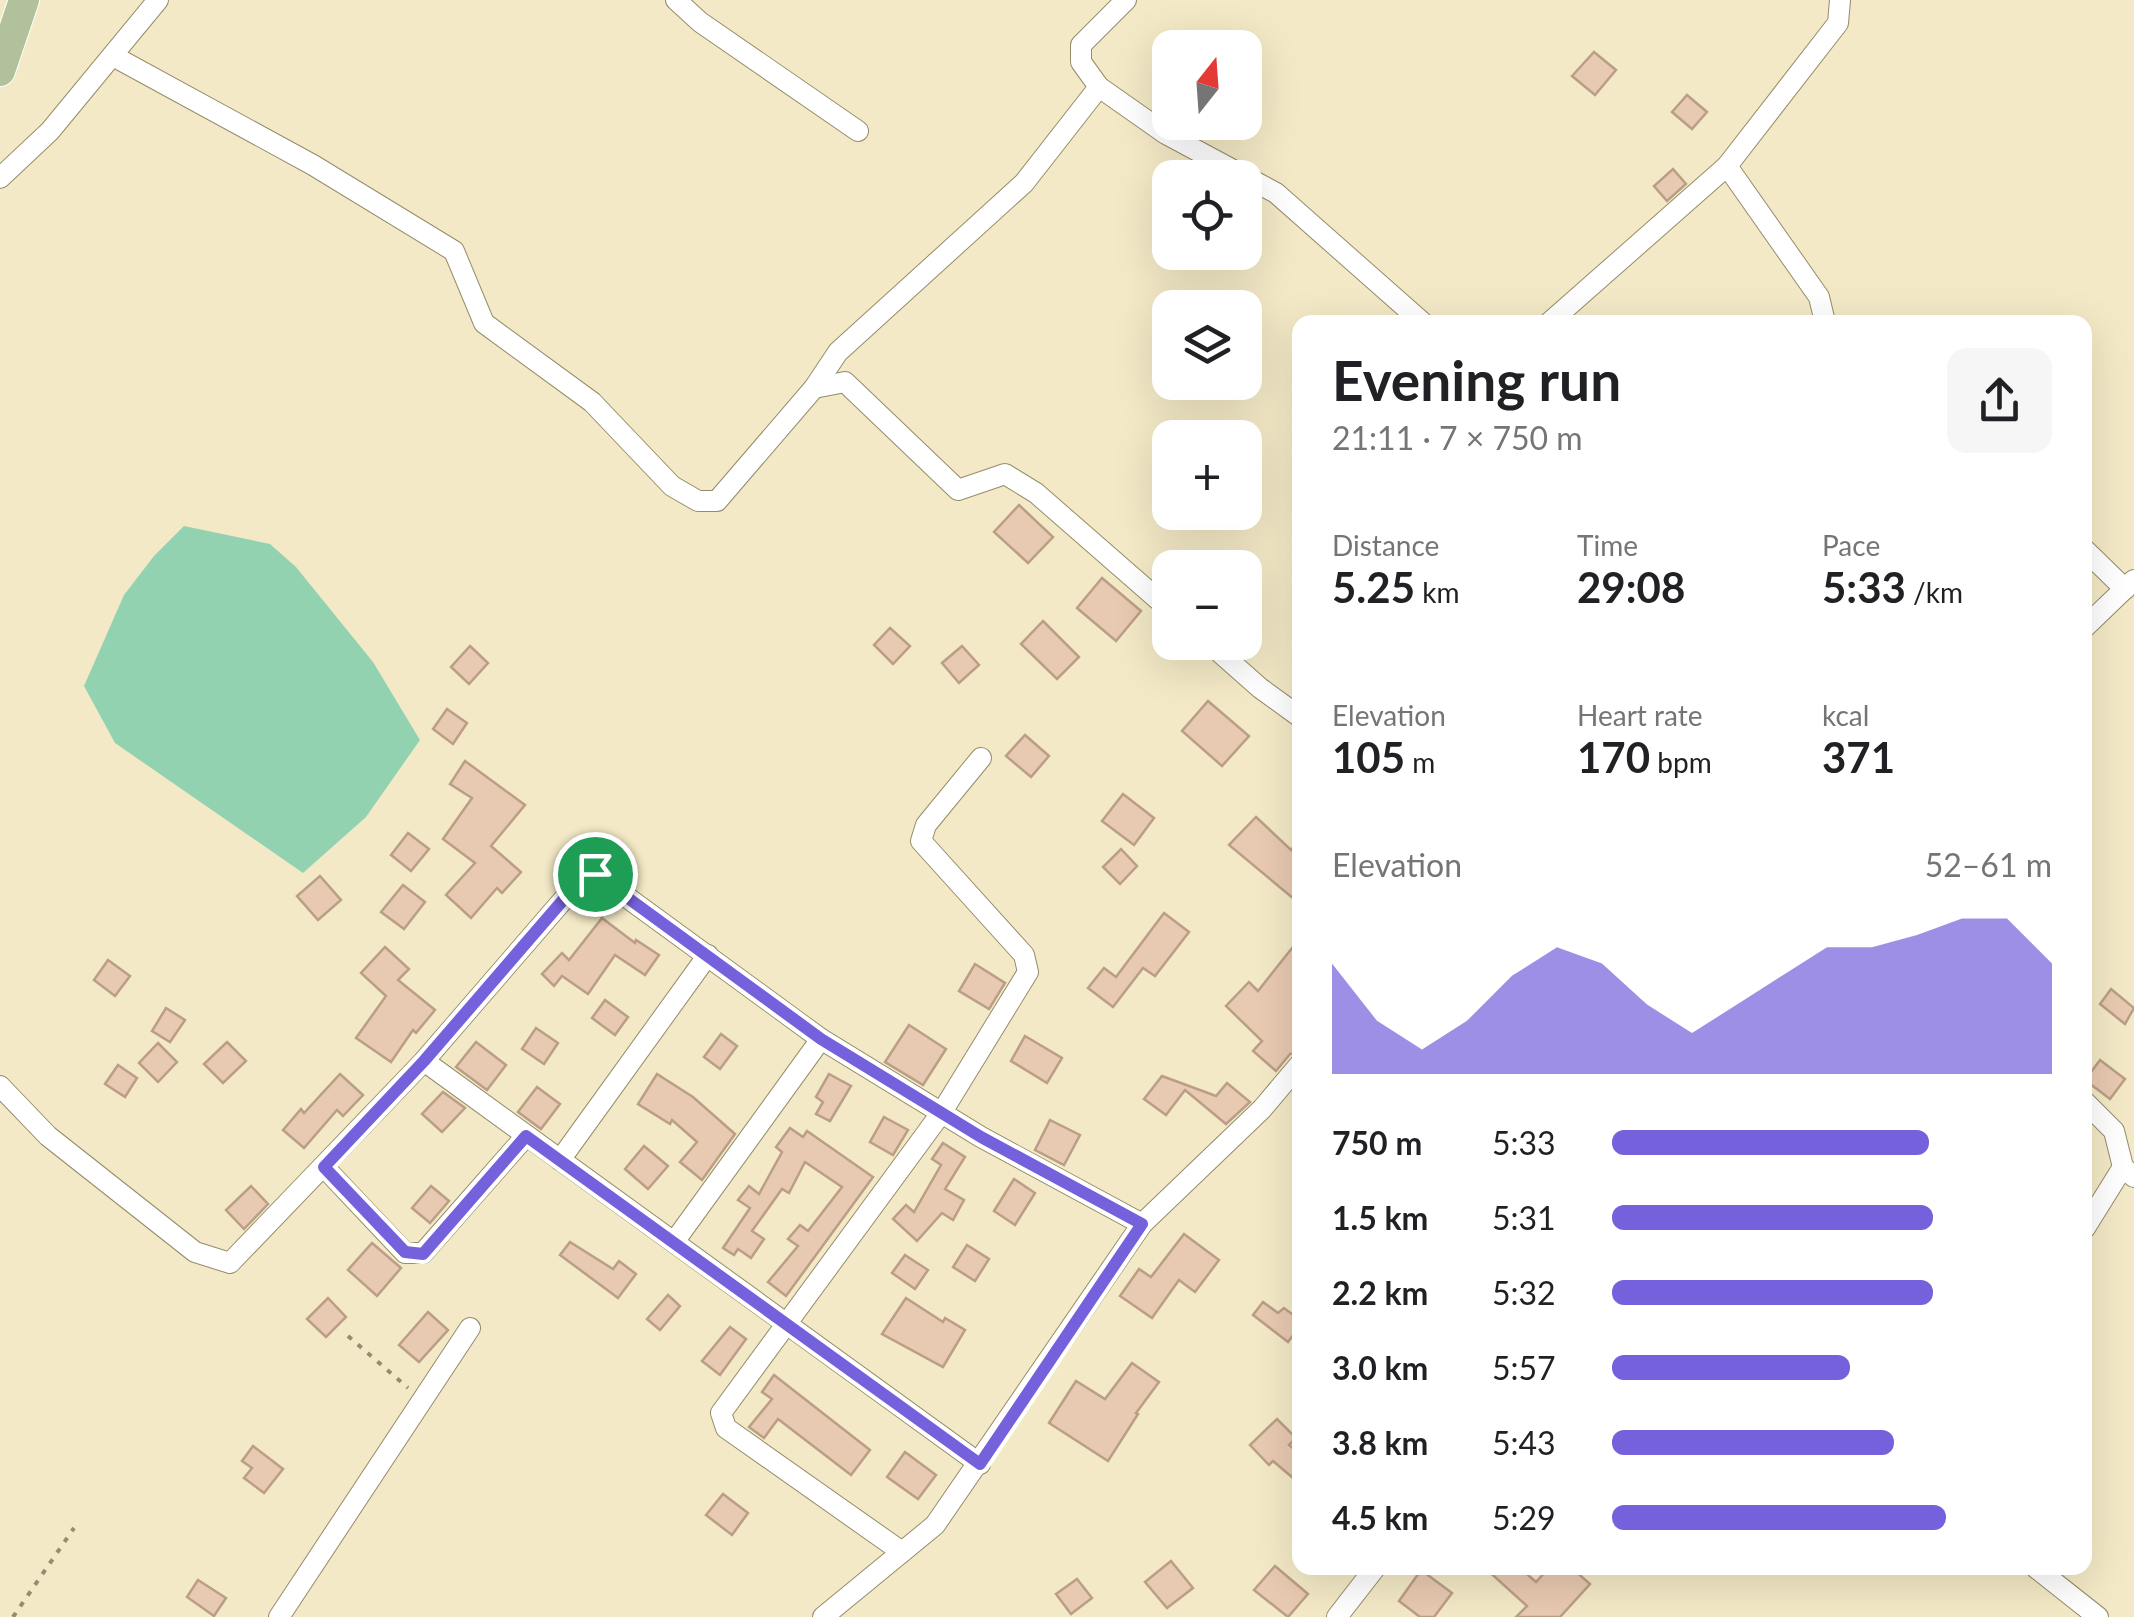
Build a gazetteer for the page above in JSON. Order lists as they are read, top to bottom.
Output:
{
  "north": "top",
  "page": {
    "map_buttons": ["+", "−"],
    "heading": ["Evening run", "21:11 · 7 × 750 m"],
    "stats": [
      ["Distance", "5.25 km"],
      ["Time", "29:08"],
      ["Pace", "5:33 /km"],
      ["Elevation", "105 m"],
      ["Heart rate", "170 bpm"],
      ["kcal", "371"]
    ],
    "chart": ["Elevation", "52–61 m"],
    "list": [
      {
        "name": "750 m",
        "note": "5:33"
      },
      {
        "name": "1.5 km",
        "note": "5:31"
      },
      {
        "name": "2.2 km",
        "note": "5:32"
      },
      {
        "name": "3.0 km",
        "note": "5:57"
      },
      {
        "name": "3.8 km",
        "note": "5:43"
      },
      {
        "name": "4.5 km",
        "note": "5:29"
      }
    ]
  }
}
